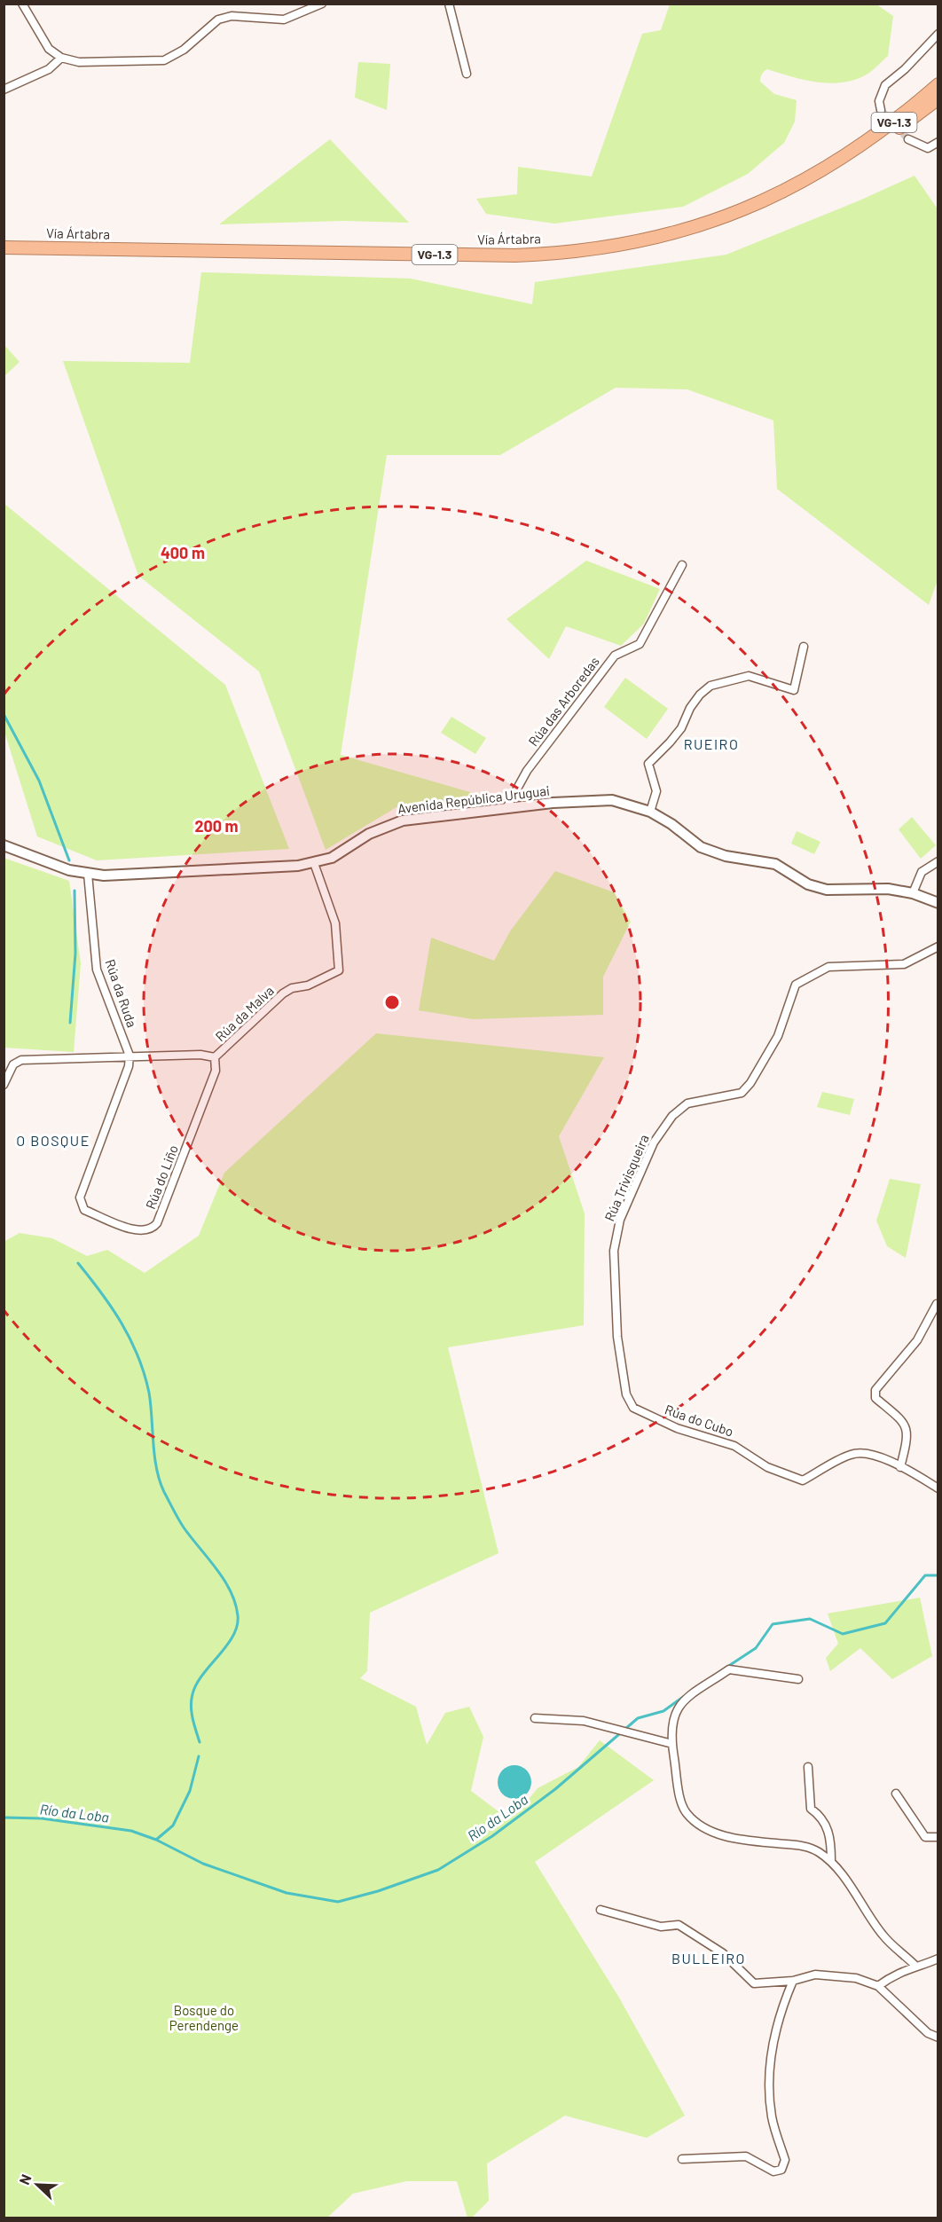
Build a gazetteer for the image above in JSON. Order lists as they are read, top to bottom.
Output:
{
  "streets": {
    "highway": ["VG-1.3", "Vía Ártabra"],
    "street": [
      "Rúa das Arboredas",
      "Avenida República Uruguai",
      "Rúa da Ruda",
      "Rúa da Malva",
      "Rúa do Liño",
      "Rúa Trivisqueira",
      "Rúa do Cubo"
    ]
  },
  "crossings": [
    ["VG-1.3", "Vía Ártabra"],
    ["Rúa das Arboredas", "Avenida República Uruguai"],
    ["Avenida República Uruguai", "Rúa da Ruda"],
    ["Avenida República Uruguai", "Rúa da Malva"],
    ["Rúa da Ruda", "Rúa da Malva"],
    ["Rúa da Ruda", "Rúa do Liño"],
    ["Rúa da Malva", "Rúa do Liño"],
    ["Rúa Trivisqueira", "Rúa do Cubo"]
  ],
  "districts": ["RUEIRO", "O BOSQUE", "BULLEIRO"],
  "water": ["Río da Loba"],
  "parks": ["Bosque do Perendenge"],
  "north": "top left",
  "rings": ["400 m", "200 m"]
}
